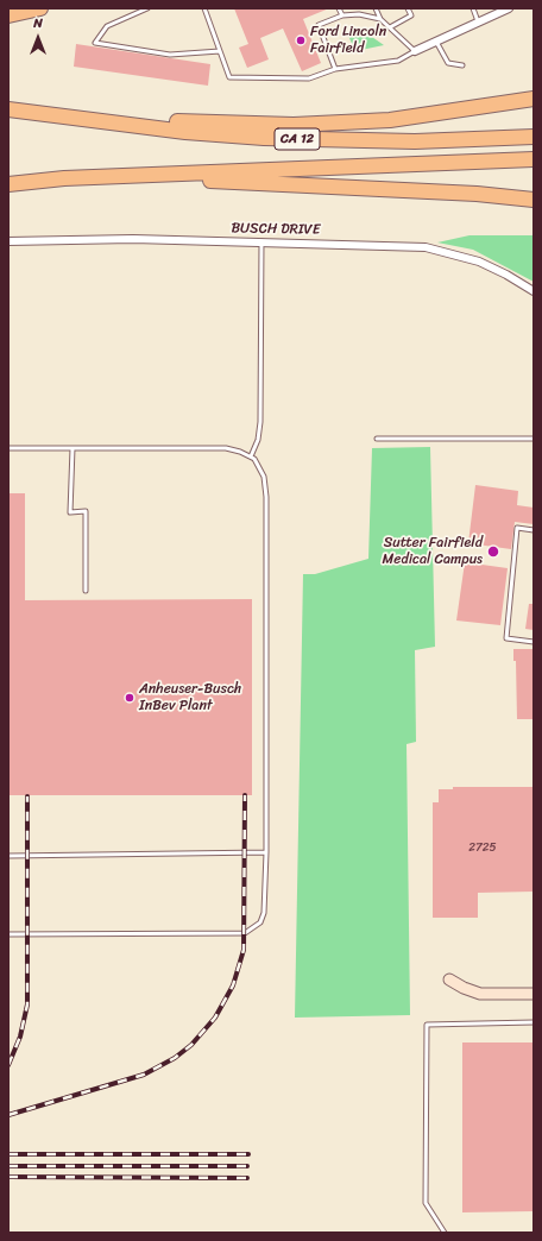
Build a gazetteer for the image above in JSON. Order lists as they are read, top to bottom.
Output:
{
  "streets": {
    "highway": ["CA 12"],
    "street": ["BUSCH DRIVE"]
  },
  "places": ["Ford Lincoln Fairfield", "Sutter Fairfield Medical Campus", "Anheuser-Busch InBev Plant"],
  "house_numbers": ["2725"],
  "north": "top"
}
